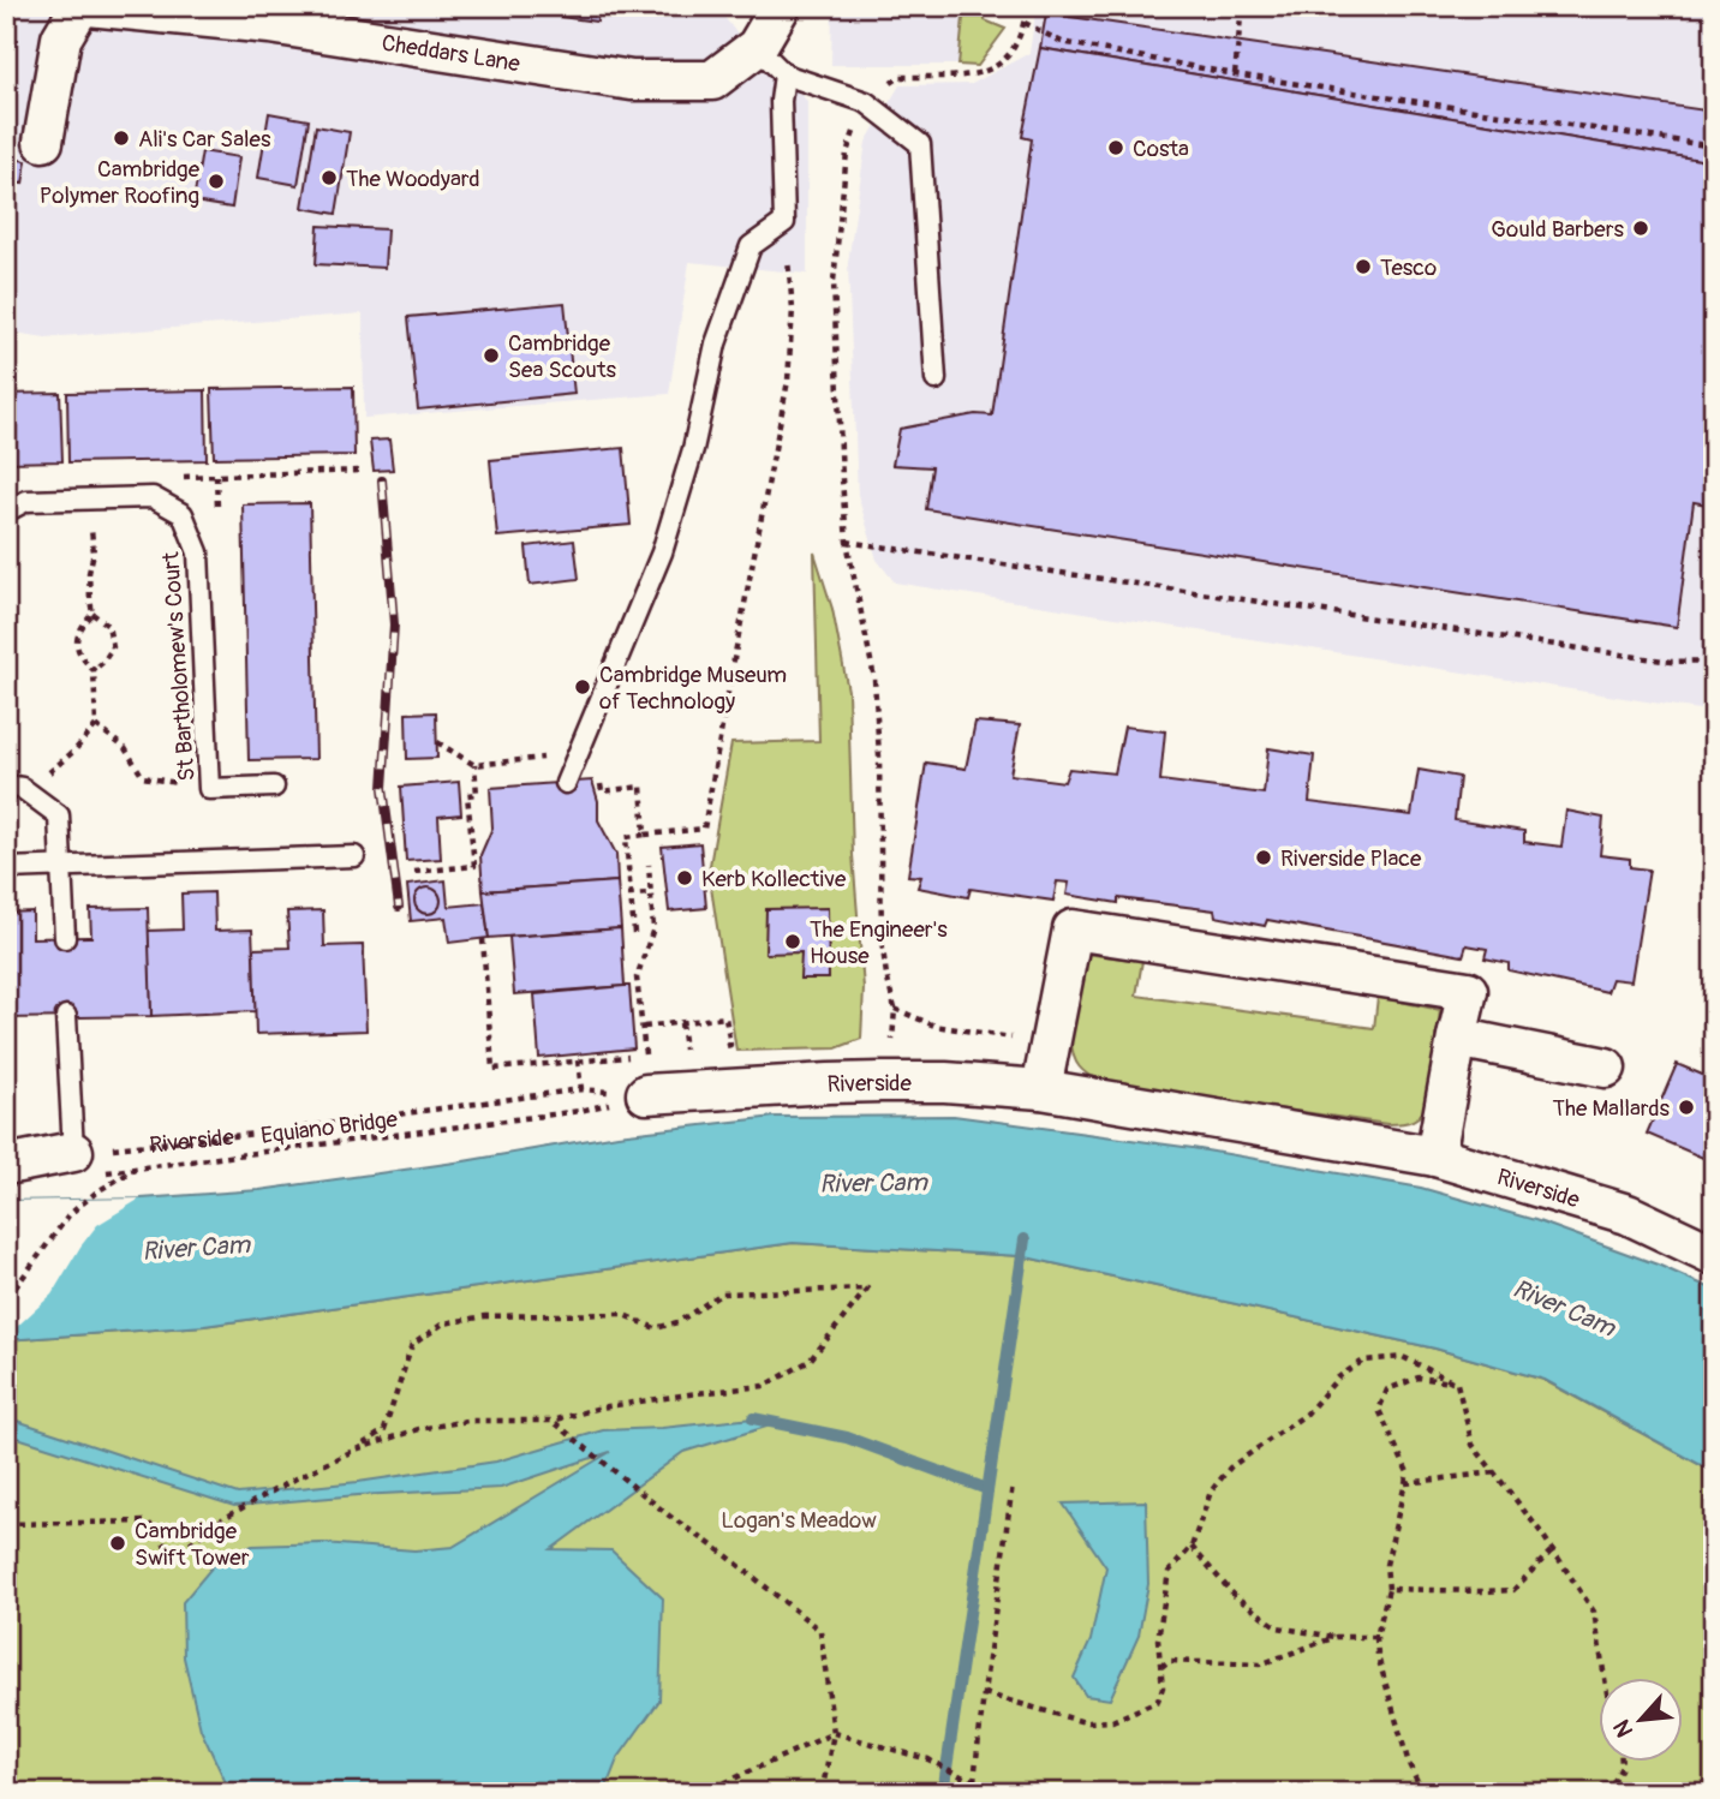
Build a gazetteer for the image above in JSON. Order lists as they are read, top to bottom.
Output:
{
  "streets": {
    "street": ["Cheddars Lane", "Riverside"],
    "lane": ["St Bartholomew's Court"],
    "path": ["Equiano Bridge"]
  },
  "crossings": [
    ["Riverside", "Equiano Bridge"]
  ],
  "water": ["River Cam"],
  "parks": ["Logan's Meadow"],
  "places": [
    "Ali's Car Sales",
    "Costa",
    "The Woodyard",
    "Cambridge Polymer Roofing",
    "Gould Barbers",
    "Tesco",
    "Cambridge Sea Scouts",
    "Cambridge Museum of Technology",
    "Riverside Place",
    "Kerb Kollective",
    "The Engineer's House",
    "The Mallards",
    "Cambridge Swift Tower"
  ],
  "north": "bottom left"
}
